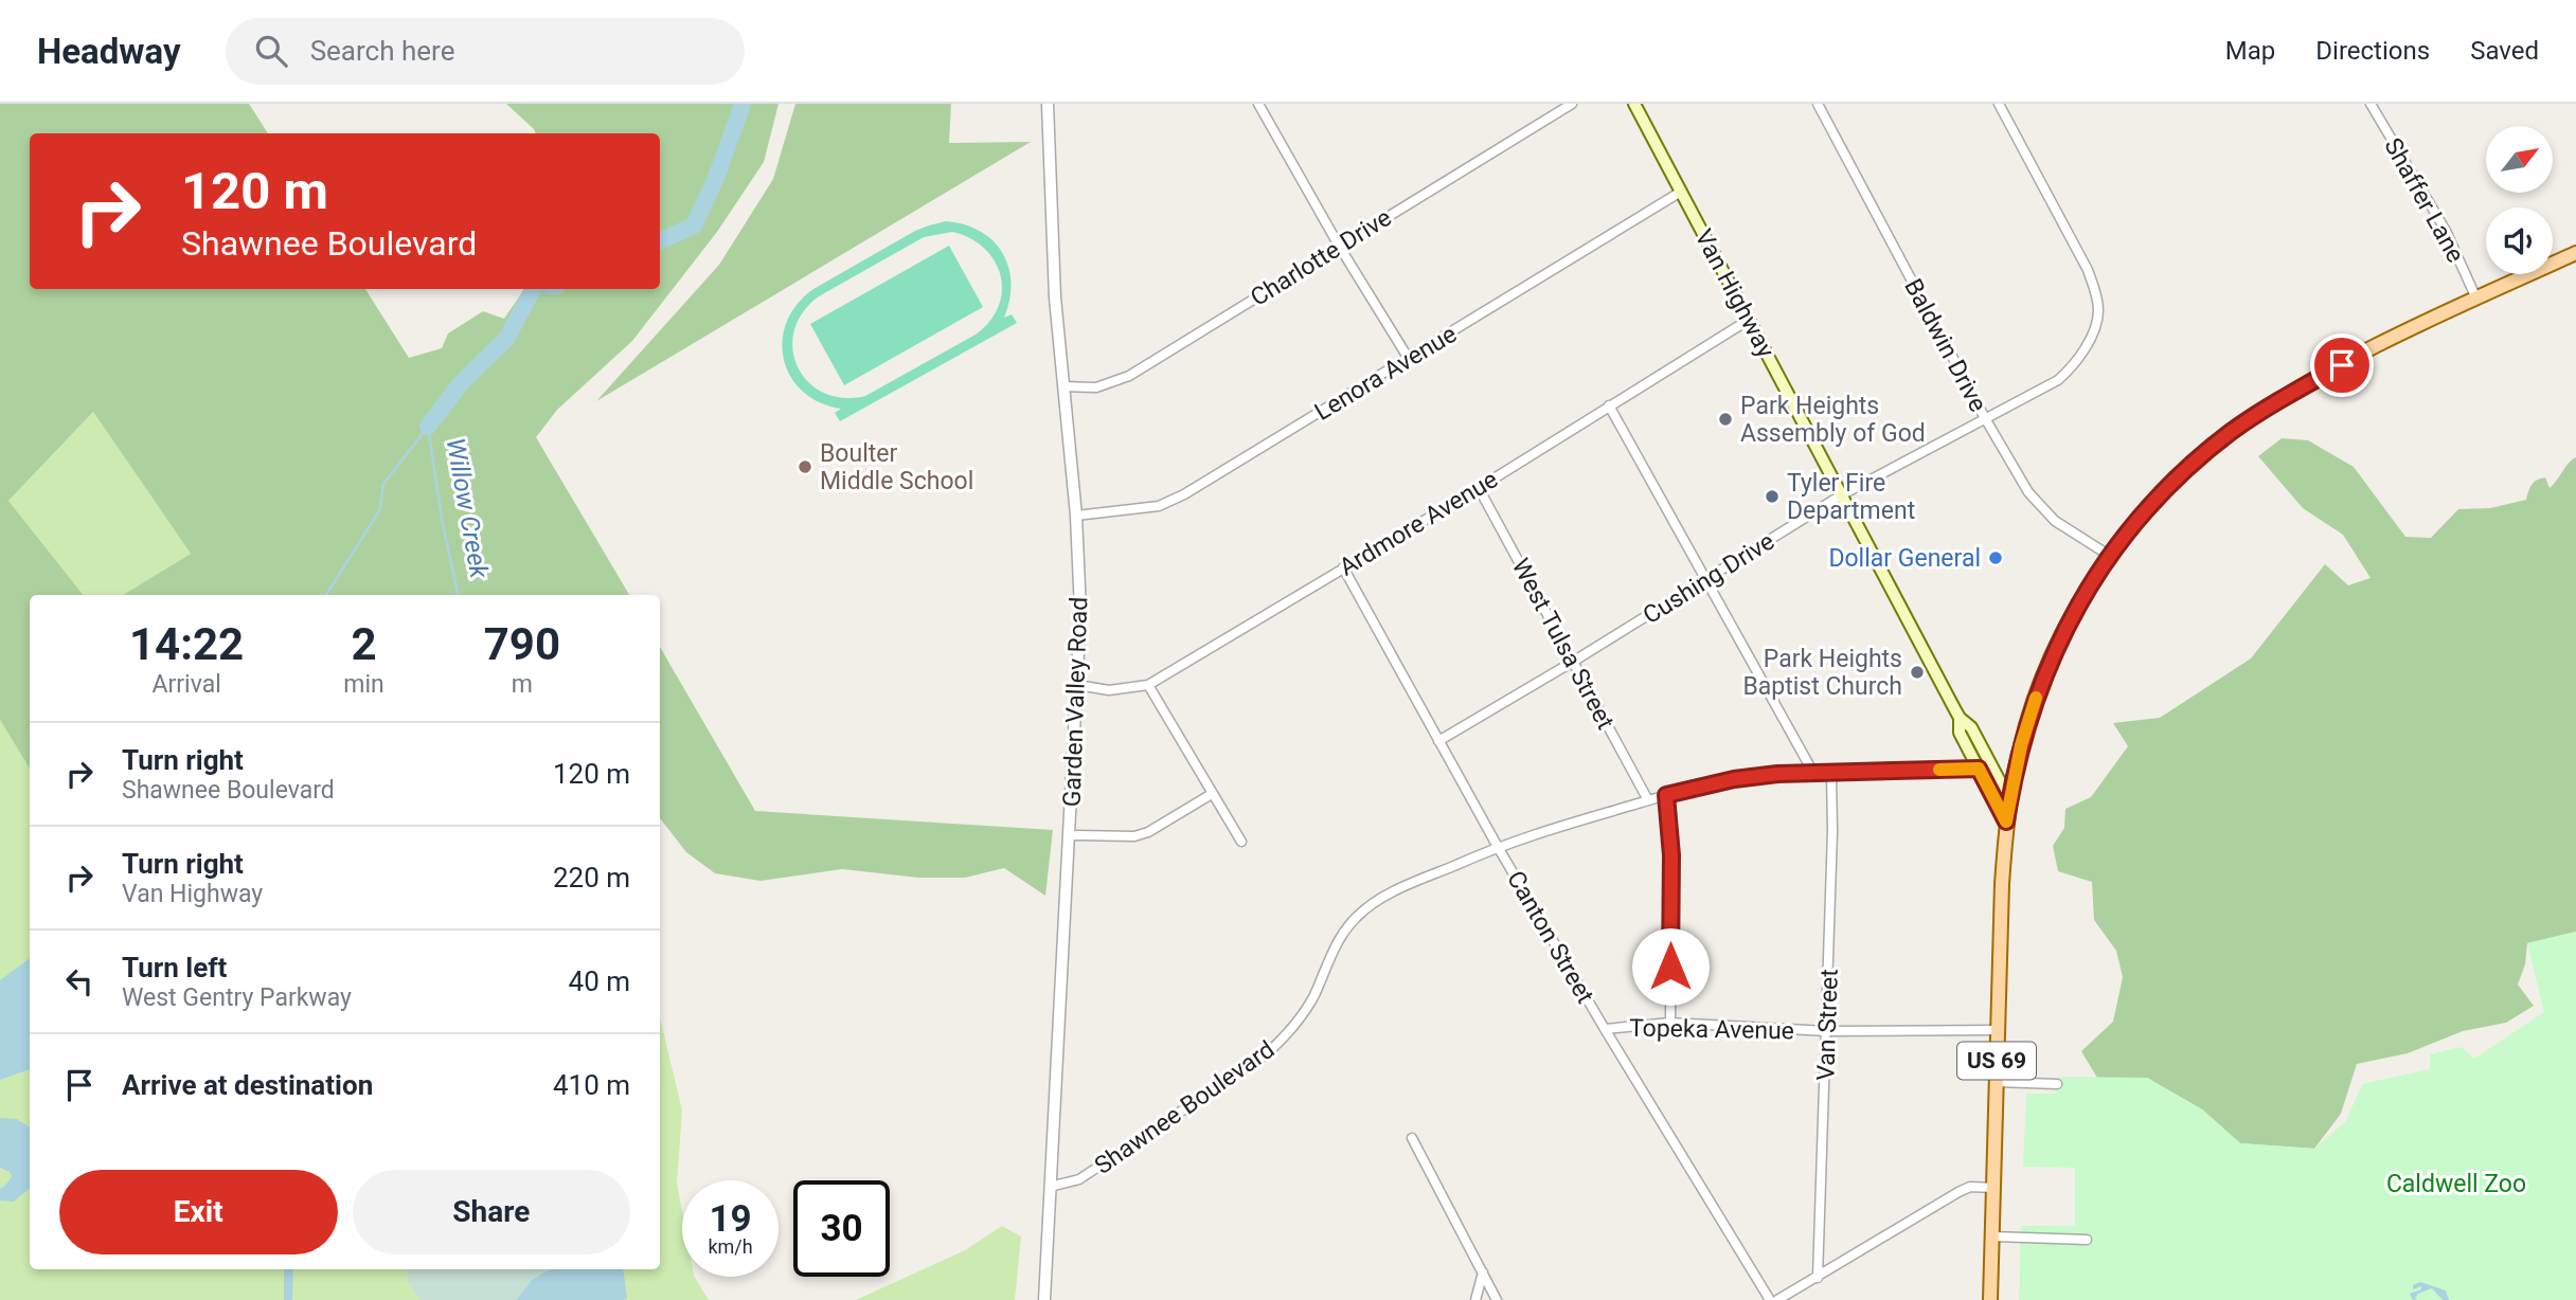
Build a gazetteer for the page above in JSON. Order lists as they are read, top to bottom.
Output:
{
  "streets": {
    "main road": ["Van Highway", "US 69"],
    "street": [
      "Shaffer Lane",
      "Charlotte Drive",
      "Baldwin Drive",
      "Lenora Avenue",
      "Ardmore Avenue",
      "Cushing Drive",
      "West Tulsa Street",
      "Garden Valley Road",
      "Canton Street",
      "Van Street",
      "Topeka Avenue",
      "Shawnee Boulevard"
    ]
  },
  "crossings": [
    ["Shaffer Lane", "US 69"],
    ["Charlotte Drive", "Garden Valley Road"],
    ["Van Highway", "Lenora Avenue"],
    ["Van Highway", "Ardmore Avenue"],
    ["Van Highway", "Cushing Drive"],
    ["Van Highway", "US 69"],
    ["Van Highway", "Shawnee Boulevard"],
    ["Baldwin Drive", "Cushing Drive"],
    ["Baldwin Drive", "US 69"],
    ["Lenora Avenue", "Garden Valley Road"],
    ["Ardmore Avenue", "West Tulsa Street"],
    ["Ardmore Avenue", "Garden Valley Road"],
    ["Ardmore Avenue", "Canton Street"],
    ["Cushing Drive", "West Tulsa Street"],
    ["Cushing Drive", "Canton Street"],
    ["West Tulsa Street", "Shawnee Boulevard"],
    ["Garden Valley Road", "Shawnee Boulevard"],
    ["Canton Street", "Topeka Avenue"],
    ["Canton Street", "Shawnee Boulevard"],
    ["Van Street", "Topeka Avenue"],
    ["Van Street", "Shawnee Boulevard"],
    ["Topeka Avenue", "US 69"]
  ],
  "water": ["Willow Creek"],
  "parks": ["Caldwell Zoo"],
  "places": [
    "Park Heights Assembly of God",
    "Boulter Middle School",
    "Tyler Fire Department",
    "Dollar General",
    "Park Heights Baptist Church"
  ],
  "north": "top right",
  "page": {
    "header": "Headway",
    "search": "Search here",
    "nav": ["Map", "Directions", "Saved"],
    "turn": ["120 m", "Shawnee Boulevard"],
    "eta": [
      "14:22",
      "Arrival",
      "2",
      "min",
      "790",
      "m"
    ],
    "list": [
      {
        "name": "Turn right",
        "note": "Shawnee Boulevard",
        "value": "120 m"
      },
      {
        "name": "Turn right",
        "note": "Van Highway",
        "value": "220 m"
      },
      {
        "name": "Turn left",
        "note": "West Gentry Parkway",
        "value": "40 m"
      },
      {
        "name": "Arrive at destination",
        "value": "410 m"
      }
    ],
    "buttons": ["Exit", "Share"],
    "speed": "19 km/h",
    "limit": "30"
  }
}
